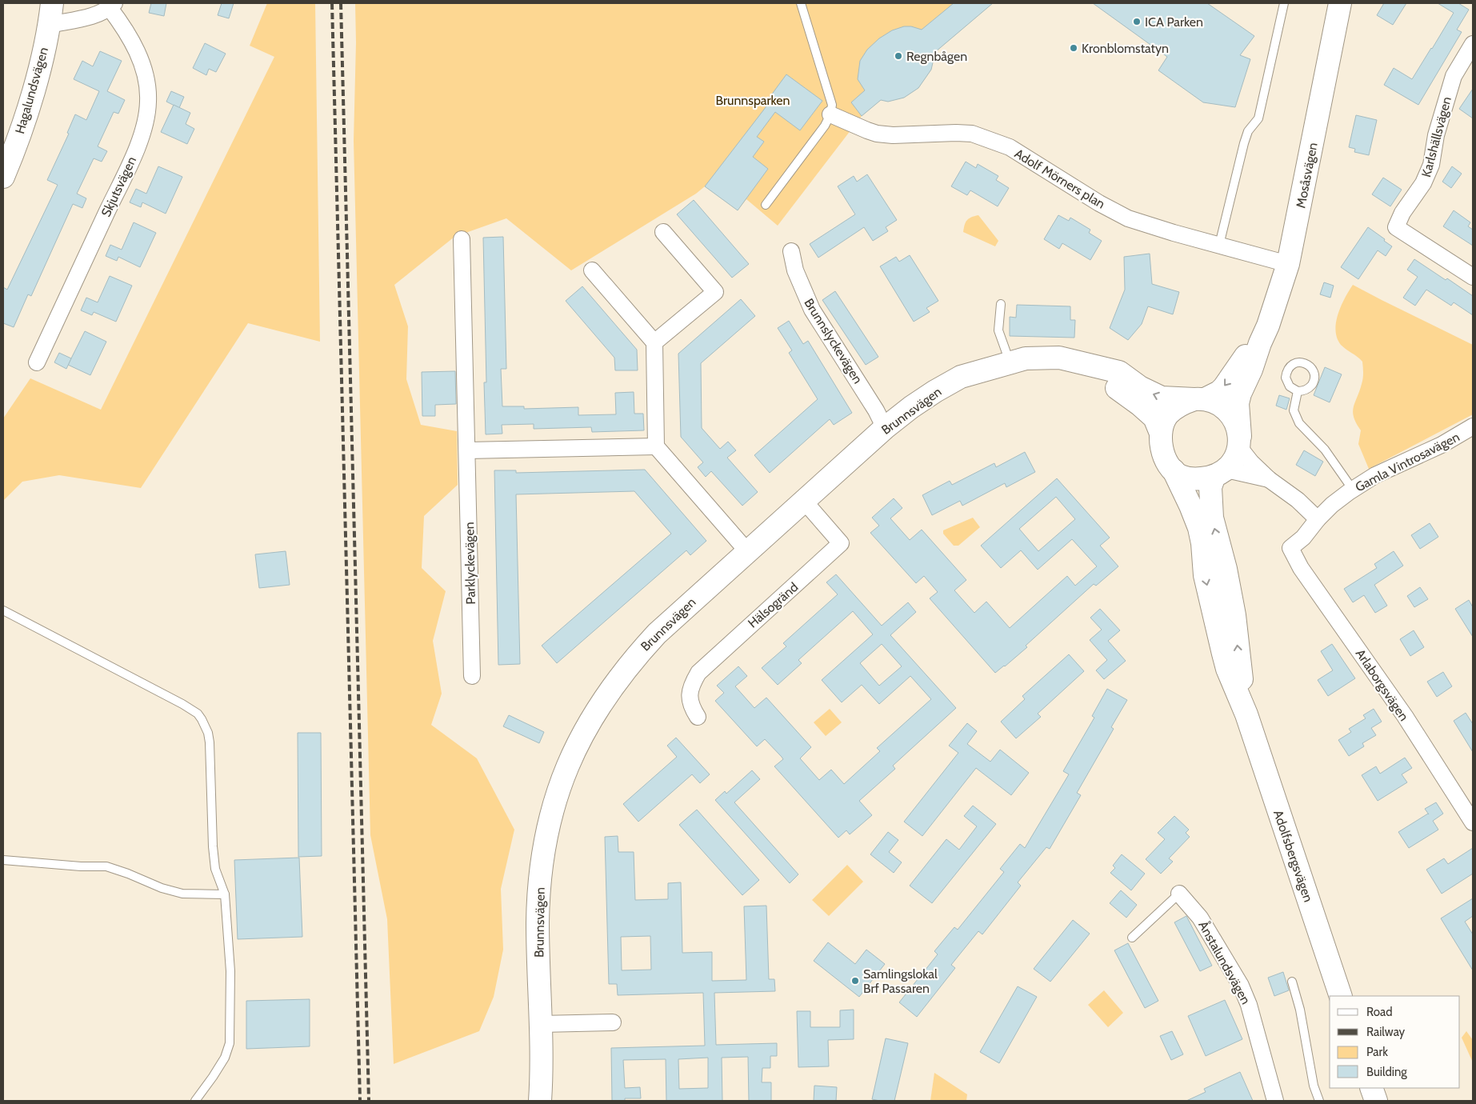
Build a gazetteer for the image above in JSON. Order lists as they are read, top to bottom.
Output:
{
  "streets": {
    "main road": [
      "Hagalundsvägen",
      "Mosåsvägen",
      "Brunnsvägen",
      "Adolfsbergsvägen"
    ],
    "street": [
      "Karlshällsvägen",
      "Adolf Mörners plan",
      "Skjutsvägen",
      "Brunnslyckevägen",
      "Gamla Vintrosavägen",
      "Parklyckevägen",
      "Hälsogränd",
      "Arlaborgsvägen",
      "Ånstalundsvägen"
    ]
  },
  "crossings": [
    ["Mosåsvägen", "Adolf Mörners plan"],
    ["Mosåsvägen", "Brunnsvägen"],
    ["Mosåsvägen", "Adolfsbergsvägen"],
    ["Brunnslyckevägen", "Brunnsvägen"],
    ["Brunnsvägen", "Hälsogränd"],
    ["Brunnsvägen", "Adolfsbergsvägen"],
    ["Gamla Vintrosavägen", "Arlaborgsvägen"]
  ],
  "parks": ["Brunnsparken"],
  "places": [
    "ICA Parken",
    "Kronblomstatyn",
    "Regnbågen",
    "Samlingslokal Brf Passaren"
  ],
  "legend": [
    "Road",
    "Railway",
    "Park",
    "Building"
  ]
}
